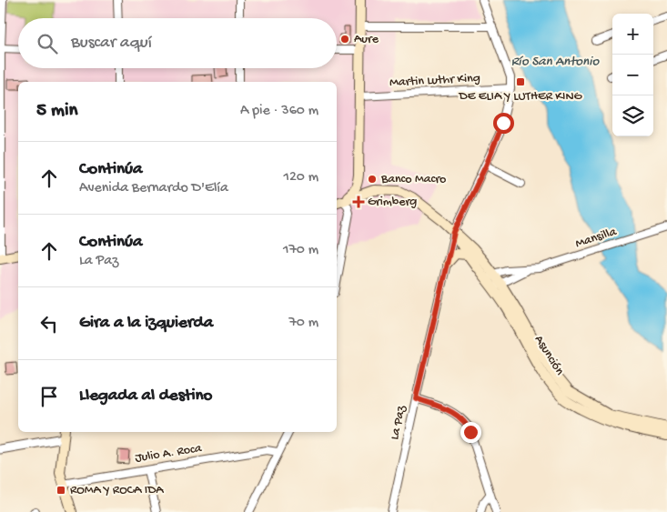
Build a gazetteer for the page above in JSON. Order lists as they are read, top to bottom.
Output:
{
  "streets": {
    "main road": ["Asunción"],
    "street": [
      "Martin Luthr King",
      "Mansilla",
      "La Paz",
      "Julio A. Roca"
    ]
  },
  "crossings": [
    ["Martin Luthr King", "La Paz"],
    ["Mansilla", "Asunción"],
    ["Asunción", "La Paz"]
  ],
  "water": ["Río San Antonio"],
  "places": {
    "other": ["Aure", "Banco Macro"],
    "transit": ["DE ELIA Y LUTHER KING", "ROMA Y ROCA IDA"],
    "health": ["Grimberg"]
  },
  "page": {
    "map_buttons": ["+", "−"],
    "search": "Buscar aquí",
    "heading": ["5 min", "A pie · 360 m"],
    "list": [
      ["Continúa", "Avenida Bernardo D'Elía", "120 m"],
      ["Continúa", "La Paz", "170 m"],
      ["Gira a la izquierda", "70 m"],
      "Llegada al destino"
    ]
  }
}
